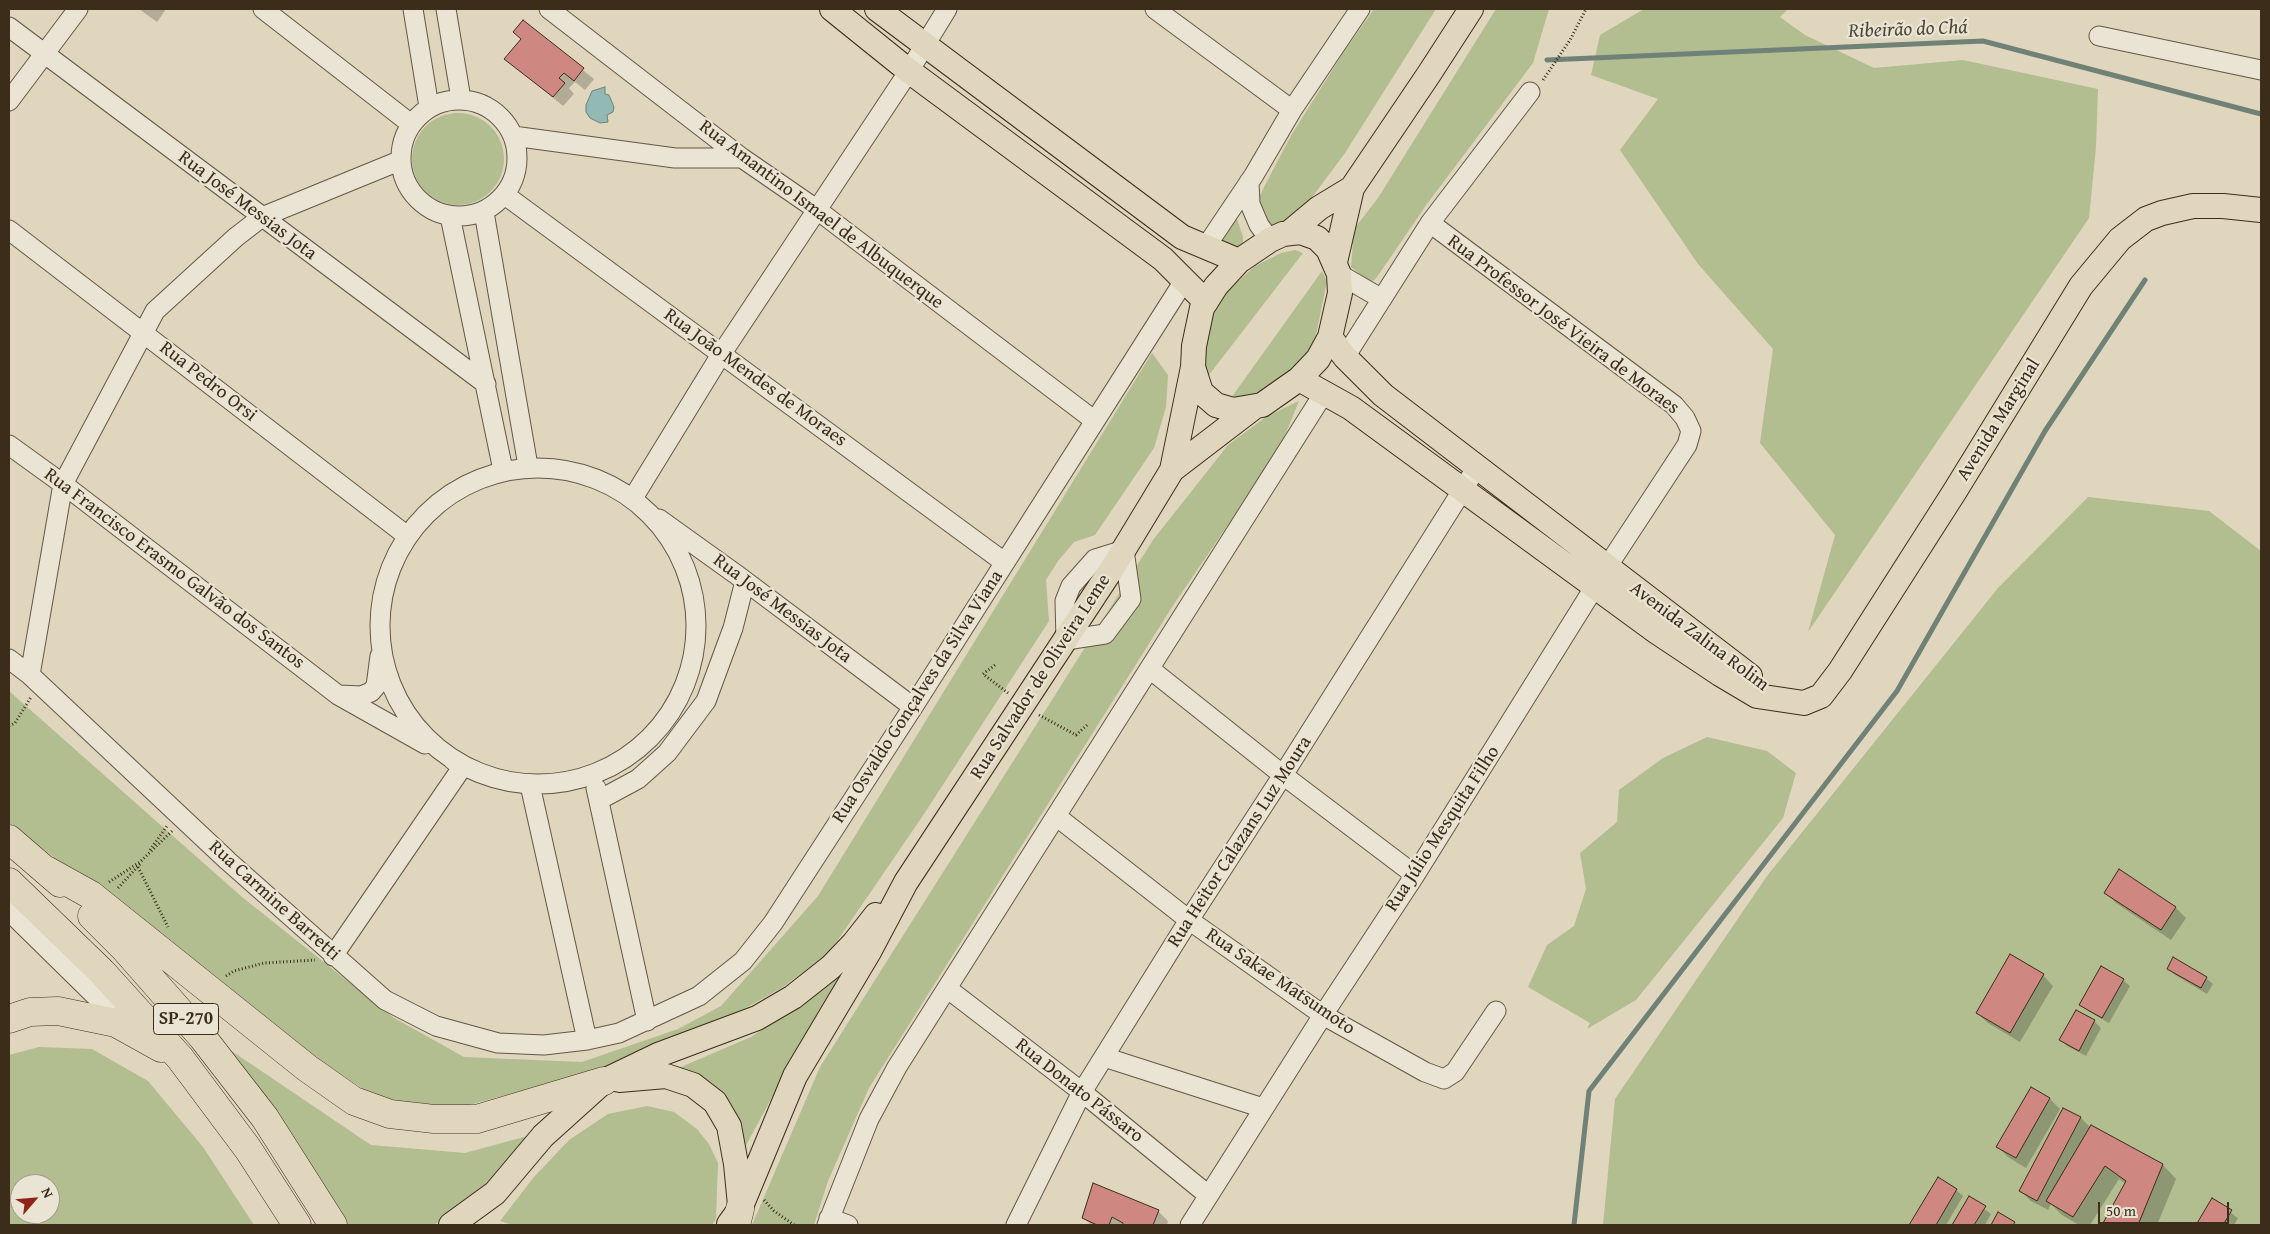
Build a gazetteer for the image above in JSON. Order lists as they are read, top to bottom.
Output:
{
  "streets": {
    "highway": ["SP-270"],
    "main road": ["Avenida Marginal", "Avenida Zalina Rolim", "Rua Salvador de Oliveira Leme"],
    "street": [
      "Rua José Messias Jota",
      "Rua Amantino Ismael de Albuquerque",
      "Rua Professor José Vieira de Moraes",
      "Rua João Mendes de Moraes",
      "Rua Pedro Orsi",
      "Rua Francisco Erasmo Galvão dos Santos",
      "Rua Osvaldo Gonçalves da Silva Viana",
      "Rua Júlio Mesquita Filho",
      "Rua Heitor Calazans Luz Moura",
      "Rua Carmine Barretti",
      "Rua Sakae Matsumoto",
      "Rua Donato Pássaro"
    ]
  },
  "crossings": [
    ["Rua José Messias Jota", "Rua Osvaldo Gonçalves da Silva Viana"],
    ["Rua Amantino Ismael de Albuquerque", "Rua Osvaldo Gonçalves da Silva Viana"],
    ["Rua Professor José Vieira de Moraes", "Rua Júlio Mesquita Filho"],
    ["Rua João Mendes de Moraes", "Rua Osvaldo Gonçalves da Silva Viana"],
    ["Avenida Marginal", "Avenida Zalina Rolim"],
    ["Avenida Zalina Rolim", "Rua Júlio Mesquita Filho"],
    ["Avenida Zalina Rolim", "Rua Heitor Calazans Luz Moura"],
    ["Rua Osvaldo Gonçalves da Silva Viana", "Rua Carmine Barretti"],
    ["Rua Júlio Mesquita Filho", "Rua Sakae Matsumoto"],
    ["Rua Júlio Mesquita Filho", "Rua Donato Pássaro"],
    ["Rua Heitor Calazans Luz Moura", "Rua Sakae Matsumoto"],
    ["Rua Heitor Calazans Luz Moura", "Rua Donato Pássaro"]
  ],
  "water": ["Ribeirão do Chá"],
  "scale_bar": "50 m",
  "north": "top right"
}
